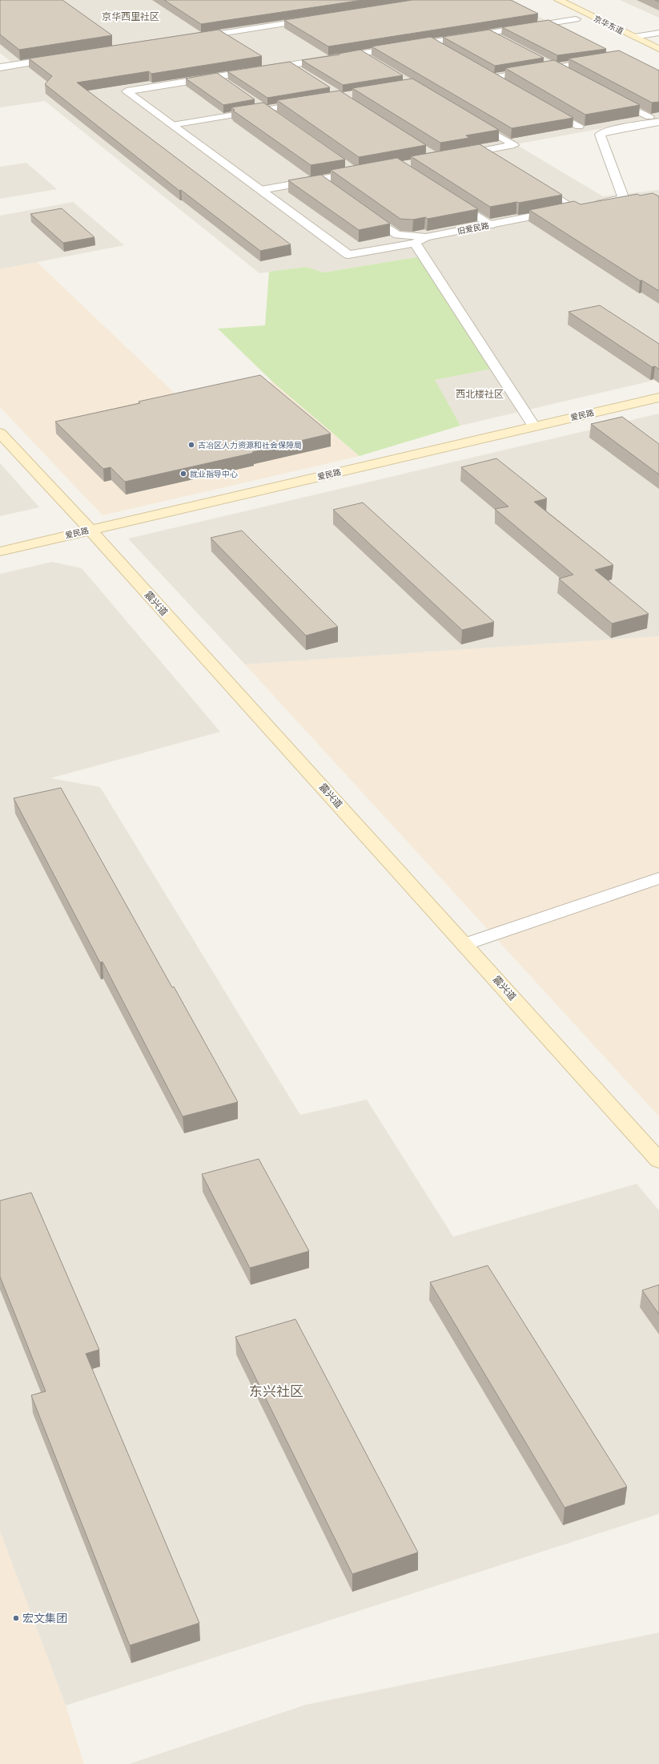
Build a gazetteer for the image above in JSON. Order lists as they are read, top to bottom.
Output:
{
  "streets": {
    "street": [
      "京华东道",
      "旧爱民路",
      "爱民路",
      "震兴道"
    ]
  },
  "crossings": [
    ["爱民路", "震兴道"]
  ],
  "districts": ["京华西里社区", "西北楼社区", "东兴社区"],
  "places": ["古冶区人力资源和社会保障局", "就业指导中心", "宏文集团"]
}
